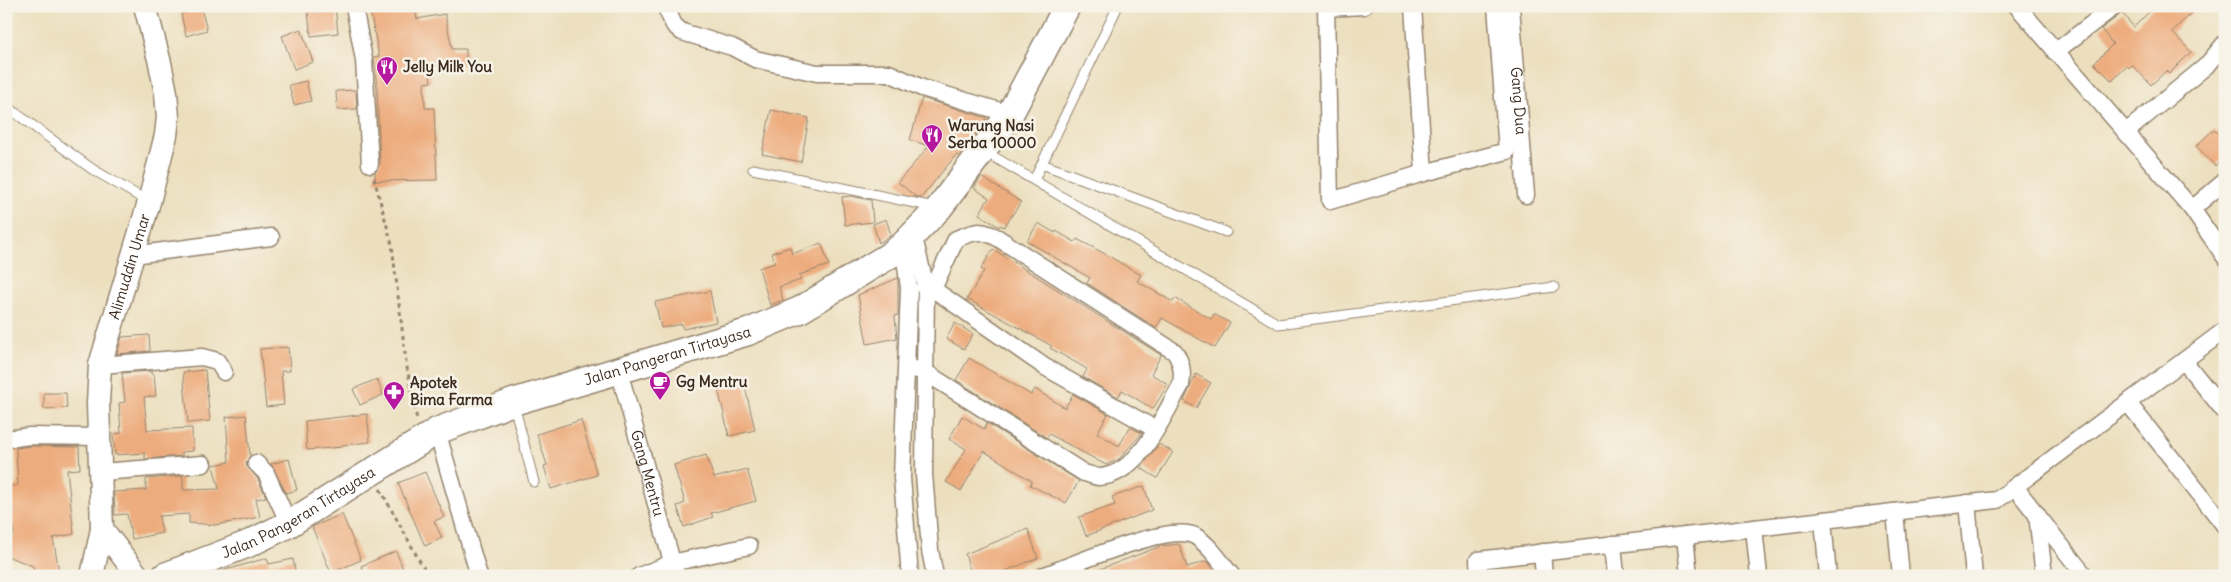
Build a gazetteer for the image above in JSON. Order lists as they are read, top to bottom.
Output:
{
  "streets": {
    "main road": ["Jalan Pangeran Tirtayasa"],
    "street": ["Gang Dua", "Alimuddin Umar", "Gang Mentru"]
  },
  "crossings": [
    ["Jalan Pangeran Tirtayasa", "Gang Mentru"]
  ],
  "places": {
    "restaurant": ["Jelly Milk You", "Warung Nasi Serba 10000"],
    "cafe": ["Gg Mentru"],
    "pharmacy": ["Apotek Bima Farma"]
  }
}
